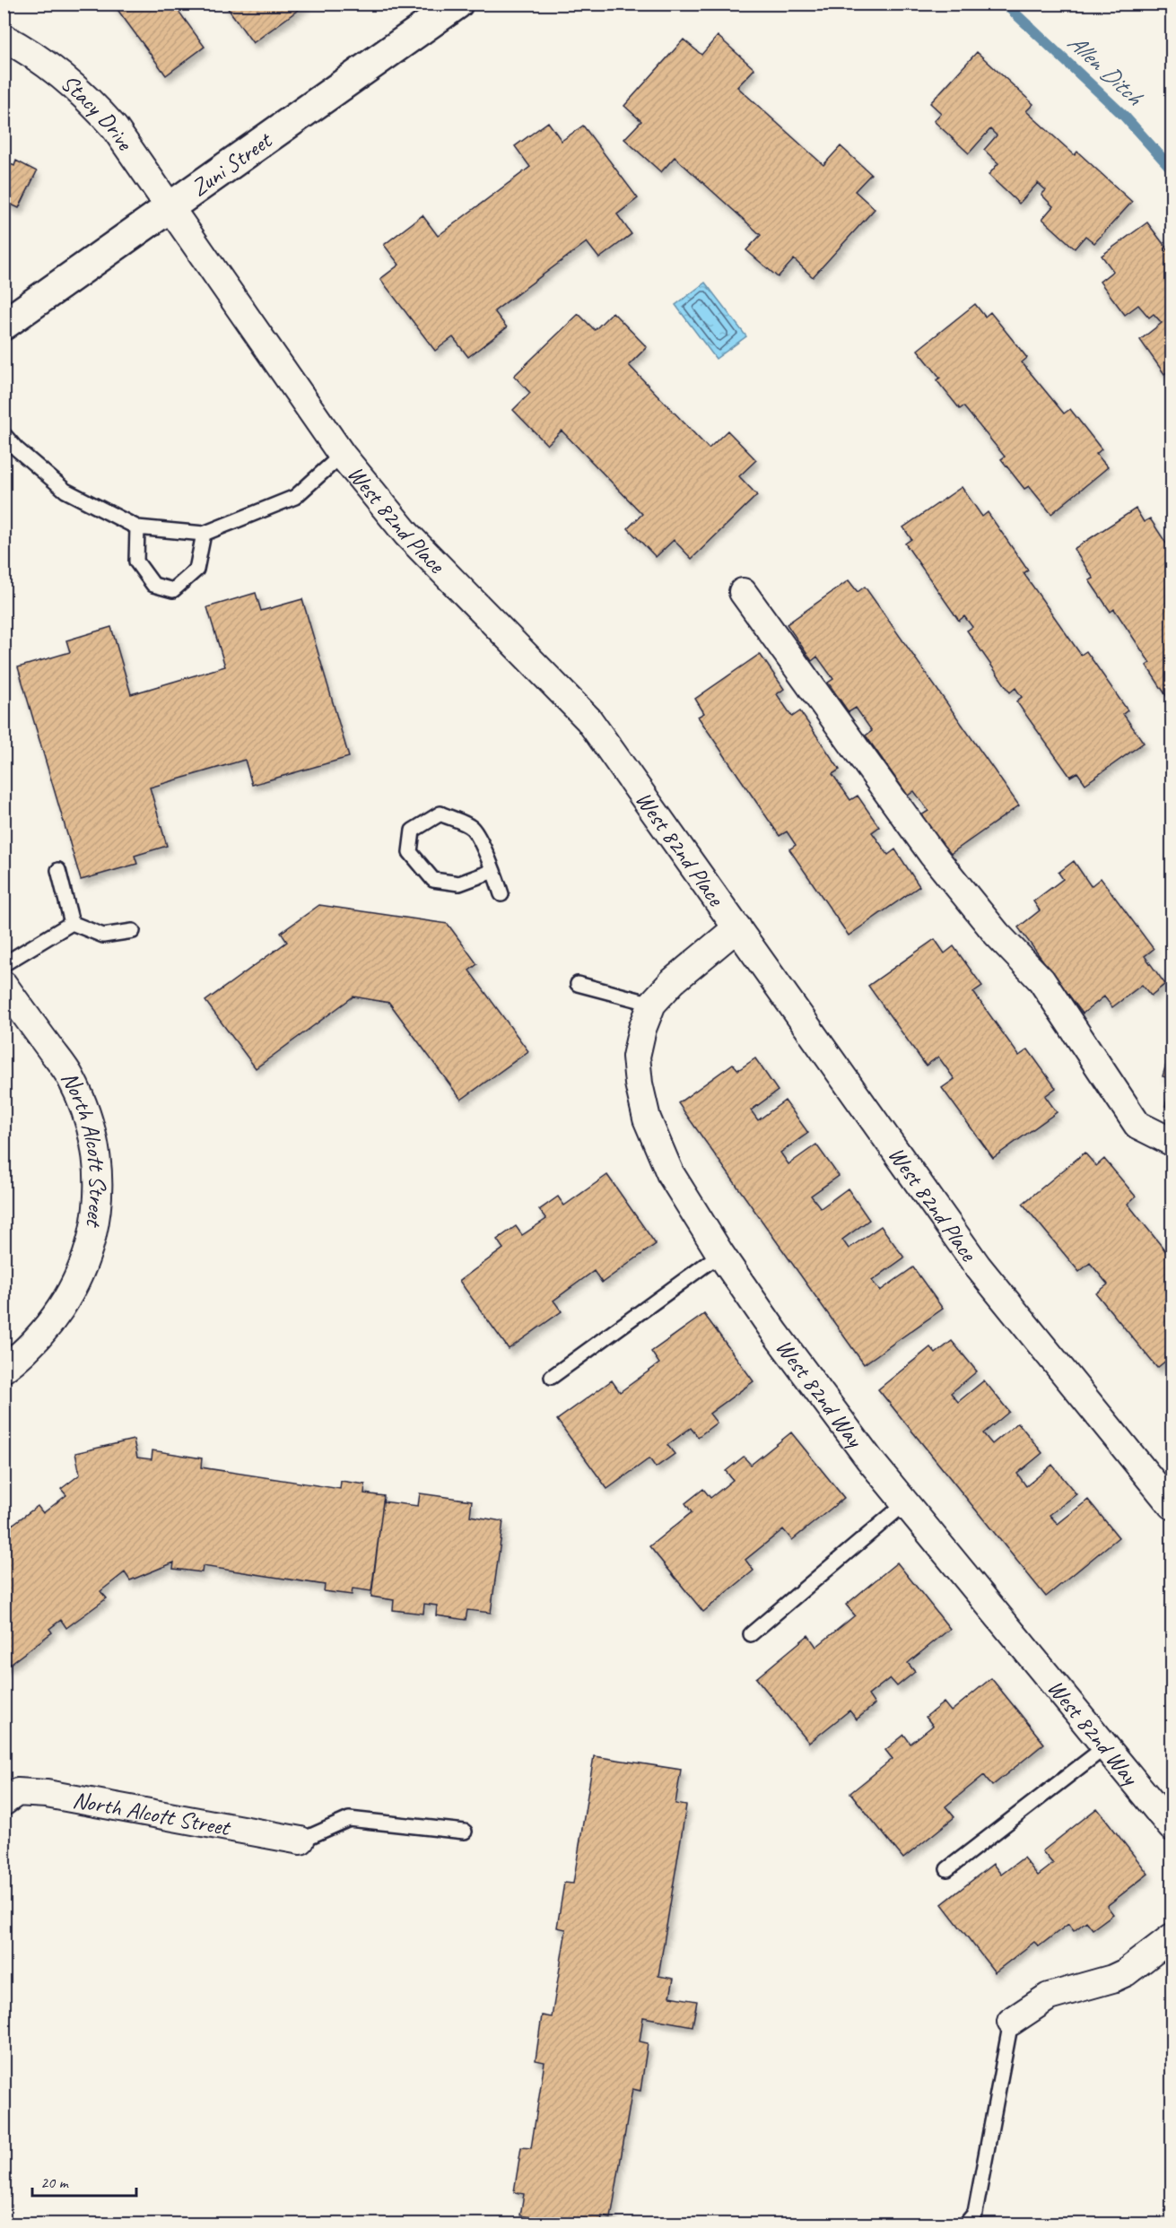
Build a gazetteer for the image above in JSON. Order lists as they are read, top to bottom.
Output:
{
  "streets": {
    "street": [
      "Stacy Drive",
      "Zuni Street",
      "West 82nd Place",
      "North Alcott Street",
      "West 82nd Way"
    ]
  },
  "crossings": [
    ["Stacy Drive", "Zuni Street"],
    ["Stacy Drive", "West 82nd Place"],
    ["Zuni Street", "West 82nd Place"],
    ["West 82nd Place", "West 82nd Way"]
  ],
  "water": ["Allen Ditch"],
  "scale_bar": "20 m"
}
